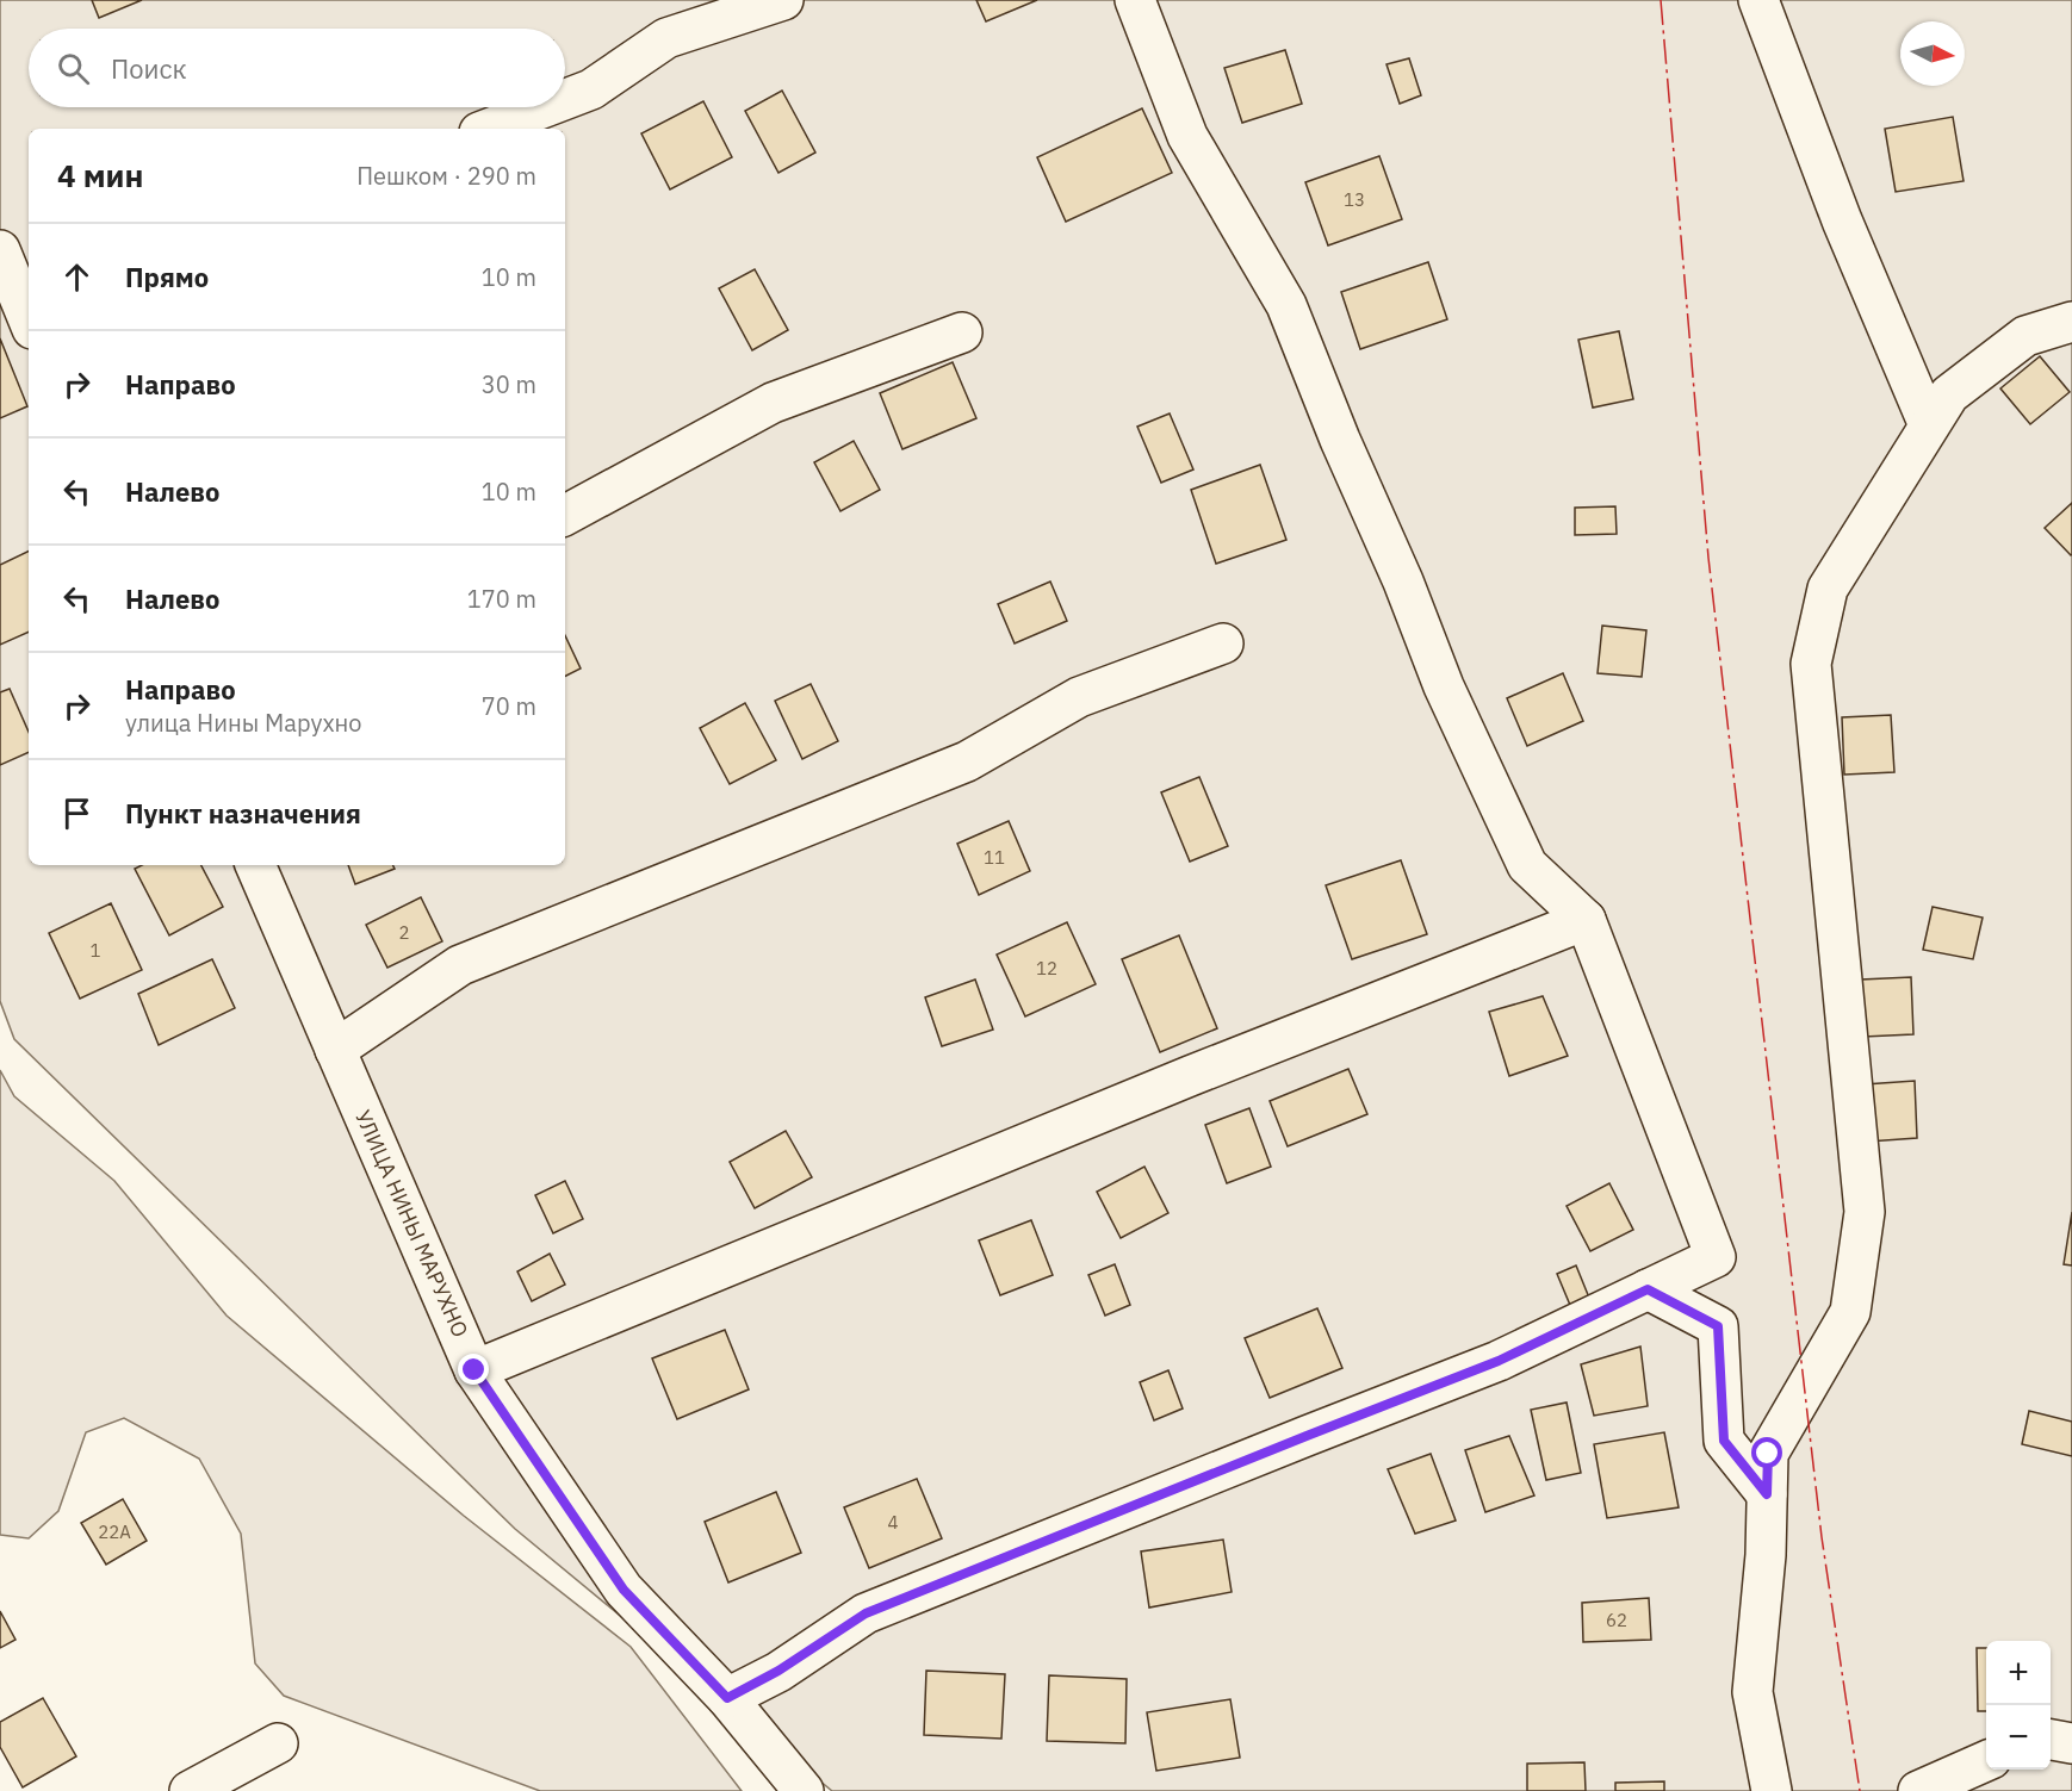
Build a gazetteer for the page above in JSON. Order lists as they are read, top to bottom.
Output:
{
  "streets": {
    "street": ["УЛИЦА НИНЫ МАРУХНО"]
  },
  "house_numbers": [
    "13",
    "11",
    "2",
    "1",
    "12",
    "4",
    "22А",
    "62"
  ],
  "north": "right",
  "page": {
    "search": "Поиск",
    "heading": ["4 мин", "Пешком · 290 m"],
    "list": [
      ["Прямо", "10 m"],
      ["Направо", "30 m"],
      ["Налево", "10 m"],
      ["Налево", "170 m"],
      ["Направо", "улица Нины Марухно", "70 m"],
      "Пункт назначения"
    ],
    "map_buttons": ["+", "−"]
  }
}
